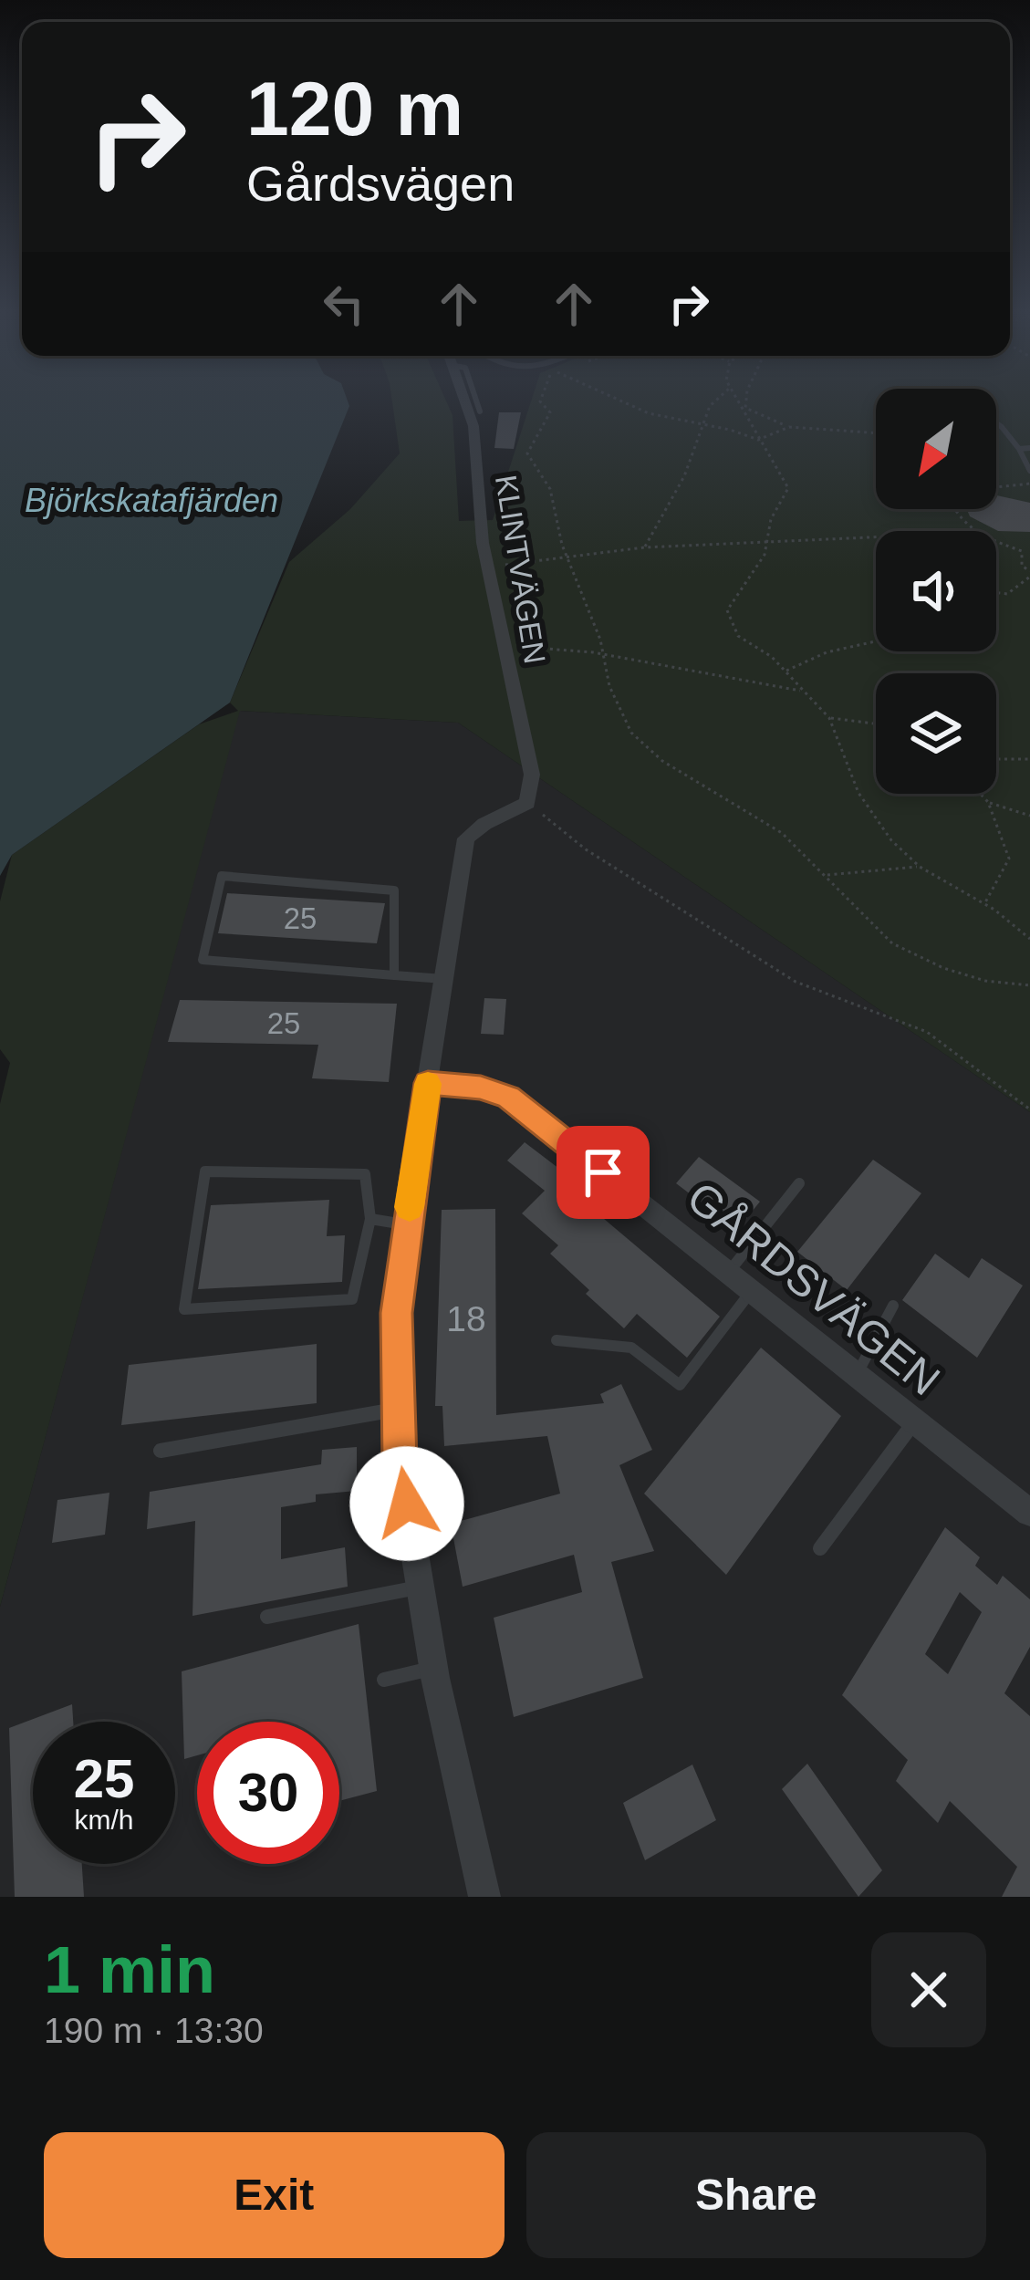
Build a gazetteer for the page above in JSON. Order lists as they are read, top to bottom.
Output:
{
  "streets": {
    "street": ["KLINTVÄGEN", "GÅRDSVÄGEN"]
  },
  "water": ["Björkskatafjärden"],
  "house_numbers": ["25", "25", "18"],
  "north": "bottom left",
  "page": {
    "turn": ["120 m", "Gårdsvägen"],
    "speed": "25 km/h",
    "limit": "30",
    "heading": ["1 min", "190 m · 13:30"],
    "buttons": ["Exit", "Share"]
  }
}
